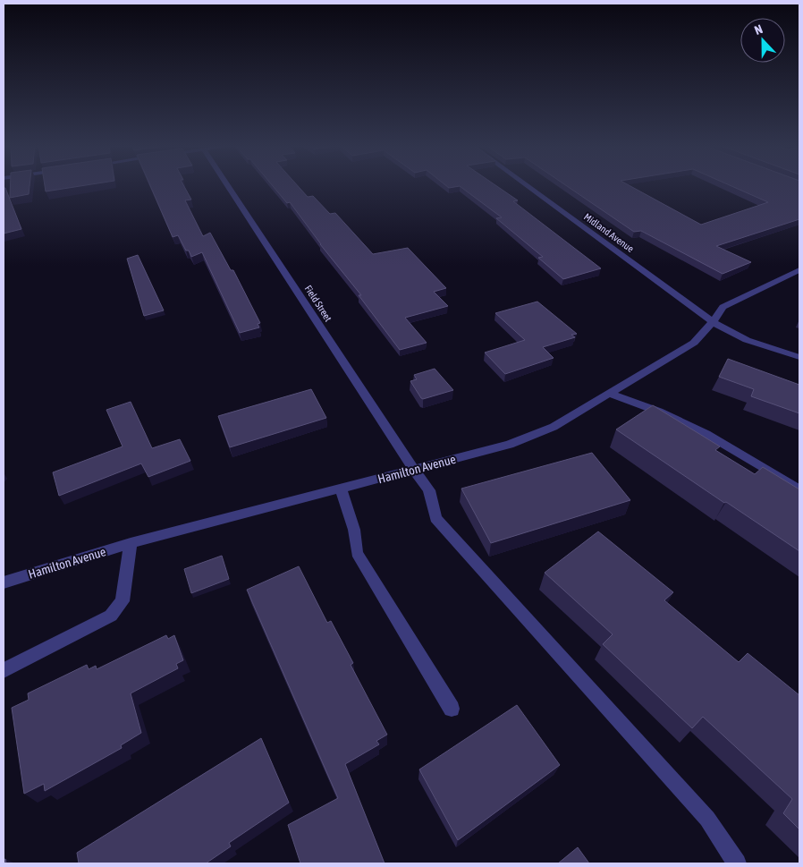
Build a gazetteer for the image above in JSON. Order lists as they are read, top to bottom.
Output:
{
  "streets": {
    "street": ["Midland Avenue", "Field Street", "Hamilton Avenue"]
  },
  "crossings": [
    ["Midland Avenue", "Hamilton Avenue"],
    ["Field Street", "Hamilton Avenue"]
  ],
  "north": "top"
}
